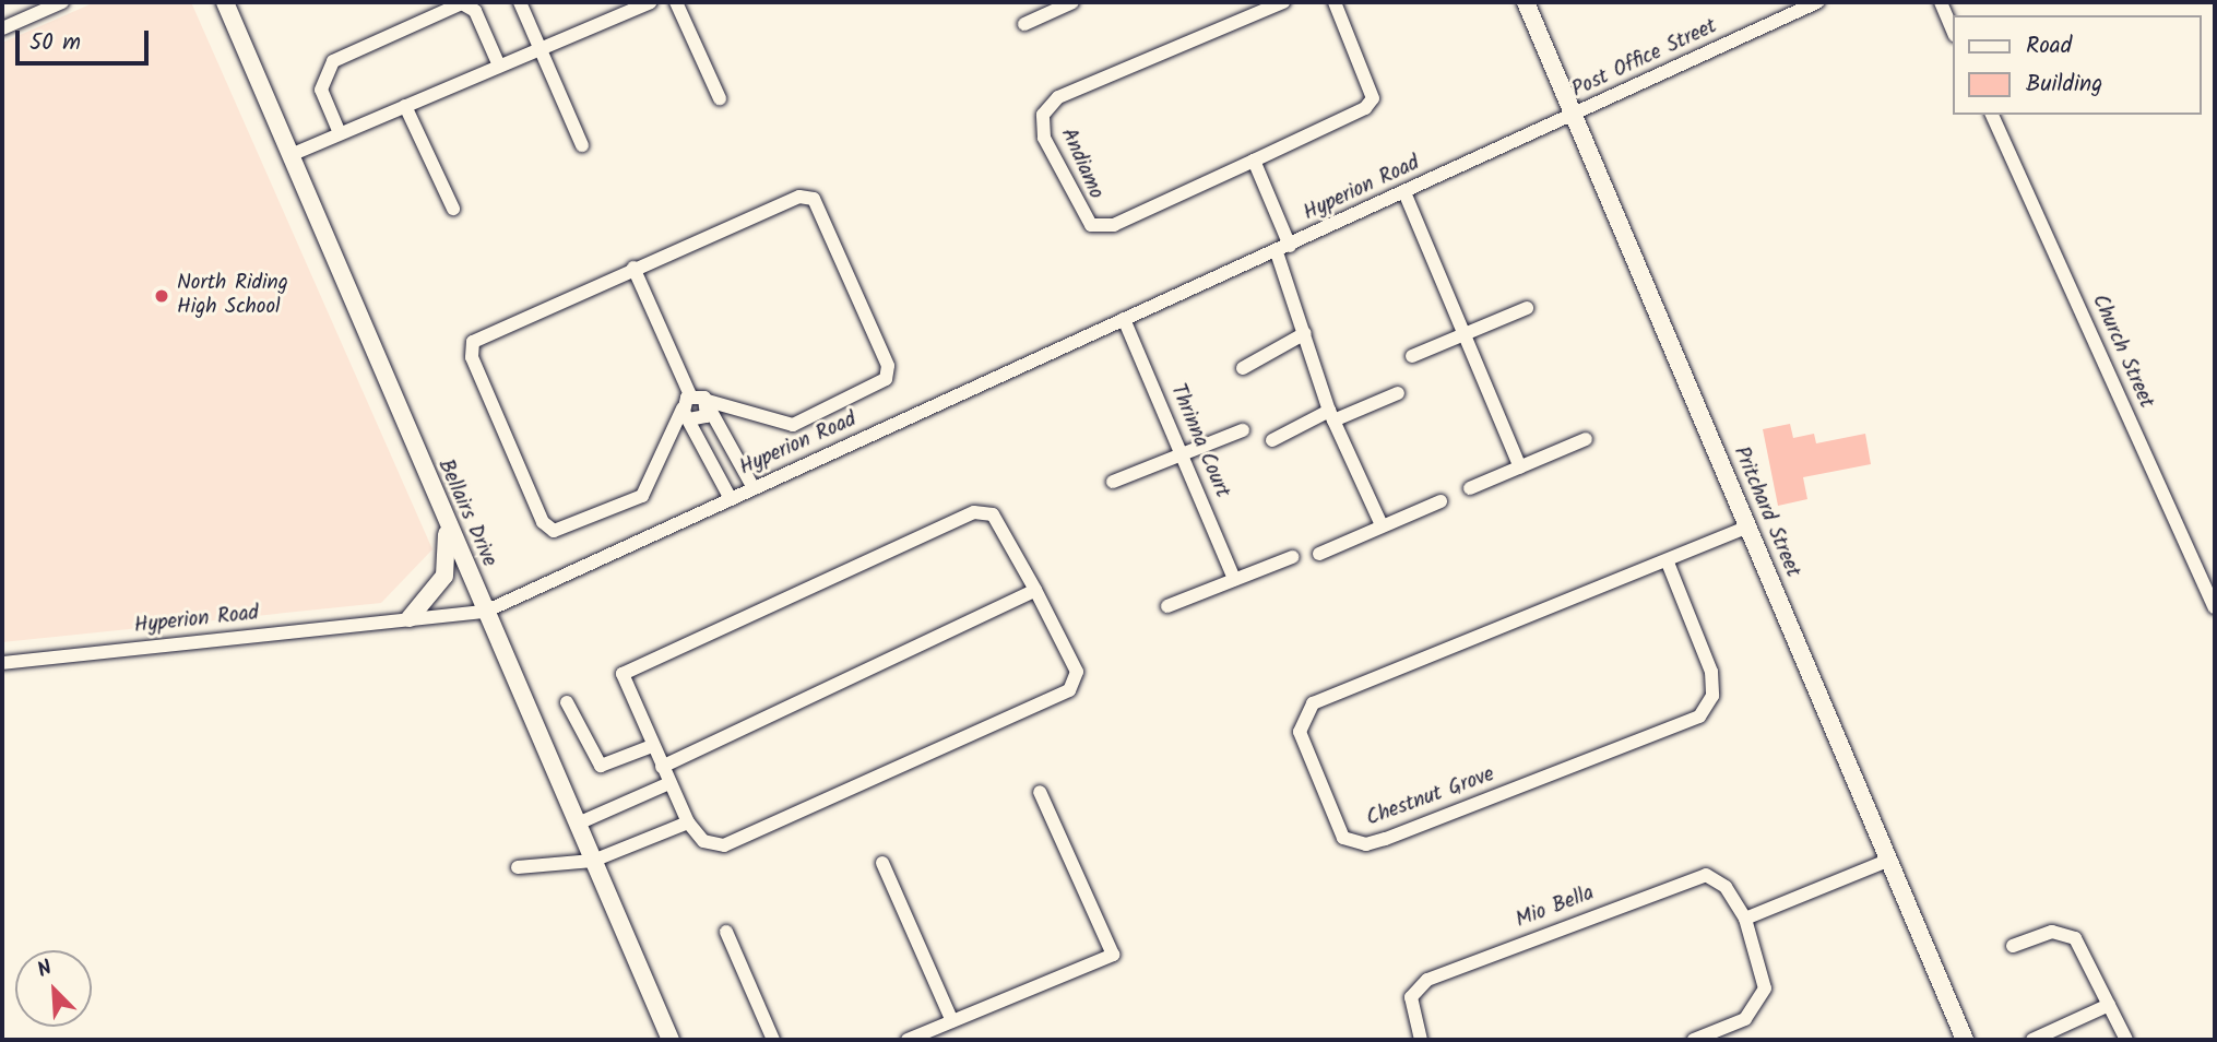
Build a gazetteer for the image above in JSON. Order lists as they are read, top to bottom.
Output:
{
  "streets": {
    "street": [
      "Post Office Street",
      "Andiamo",
      "Hyperion Road",
      "Church Street",
      "Thrinna Court",
      "Pritchard Street",
      "Bellairs Drive",
      "Chestnut Grove",
      "Mio Bella"
    ]
  },
  "crossings": [
    ["Post Office Street", "Hyperion Road"],
    ["Post Office Street", "Pritchard Street"],
    ["Hyperion Road", "Thrinna Court"],
    ["Hyperion Road", "Pritchard Street"],
    ["Hyperion Road", "Bellairs Drive"],
    ["Pritchard Street", "Chestnut Grove"]
  ],
  "places": ["North Riding High School"],
  "legend": ["Road", "Building"],
  "scale_bar": "50 m",
  "north": "top left"
}
